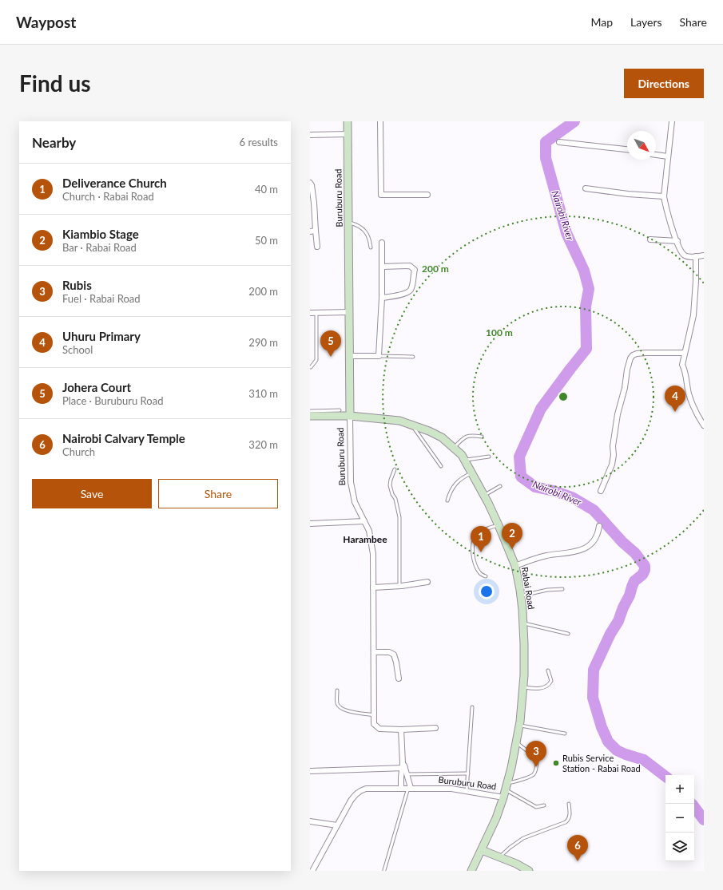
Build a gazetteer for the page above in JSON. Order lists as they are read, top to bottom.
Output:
{
  "streets": {
    "main road": ["Buruburu Road", "Rabai Road"]
  },
  "crossings": [
    ["Buruburu Road", "Rabai Road"]
  ],
  "districts": ["Harambee"],
  "water": ["Nairobi River"],
  "places": ["Rubis Service Station - Rabai Road"],
  "north": "bottom right",
  "page": {
    "header": "Waypost",
    "nav": ["Map", "Layers", "Share"],
    "buttons": [
      "Directions",
      ["Save", "Share"]
    ],
    "title": "Find us",
    "heading": ["Nearby", "6 results"],
    "list": [
      {
        "mark": "1",
        "name": "Deliverance Church",
        "note": "Church · Rabai Road",
        "value": "40 m"
      },
      {
        "mark": "2",
        "name": "Kiambio Stage",
        "note": "Bar · Rabai Road",
        "value": "50 m"
      },
      {
        "mark": "3",
        "name": "Rubis",
        "note": "Fuel · Rabai Road",
        "value": "200 m"
      },
      {
        "mark": "4",
        "name": "Uhuru Primary",
        "note": "School",
        "value": "290 m"
      },
      {
        "mark": "5",
        "name": "Johera Court",
        "note": "Place · Buruburu Road",
        "value": "310 m"
      },
      {
        "mark": "6",
        "name": "Nairobi Calvary Temple",
        "note": "Church",
        "value": "320 m"
      }
    ],
    "pins": [
      "5",
      "4",
      "2",
      "1",
      "3",
      "6"
    ],
    "map_buttons": ["+", "−"]
  },
  "rings": ["200 m", "100 m"]
}
